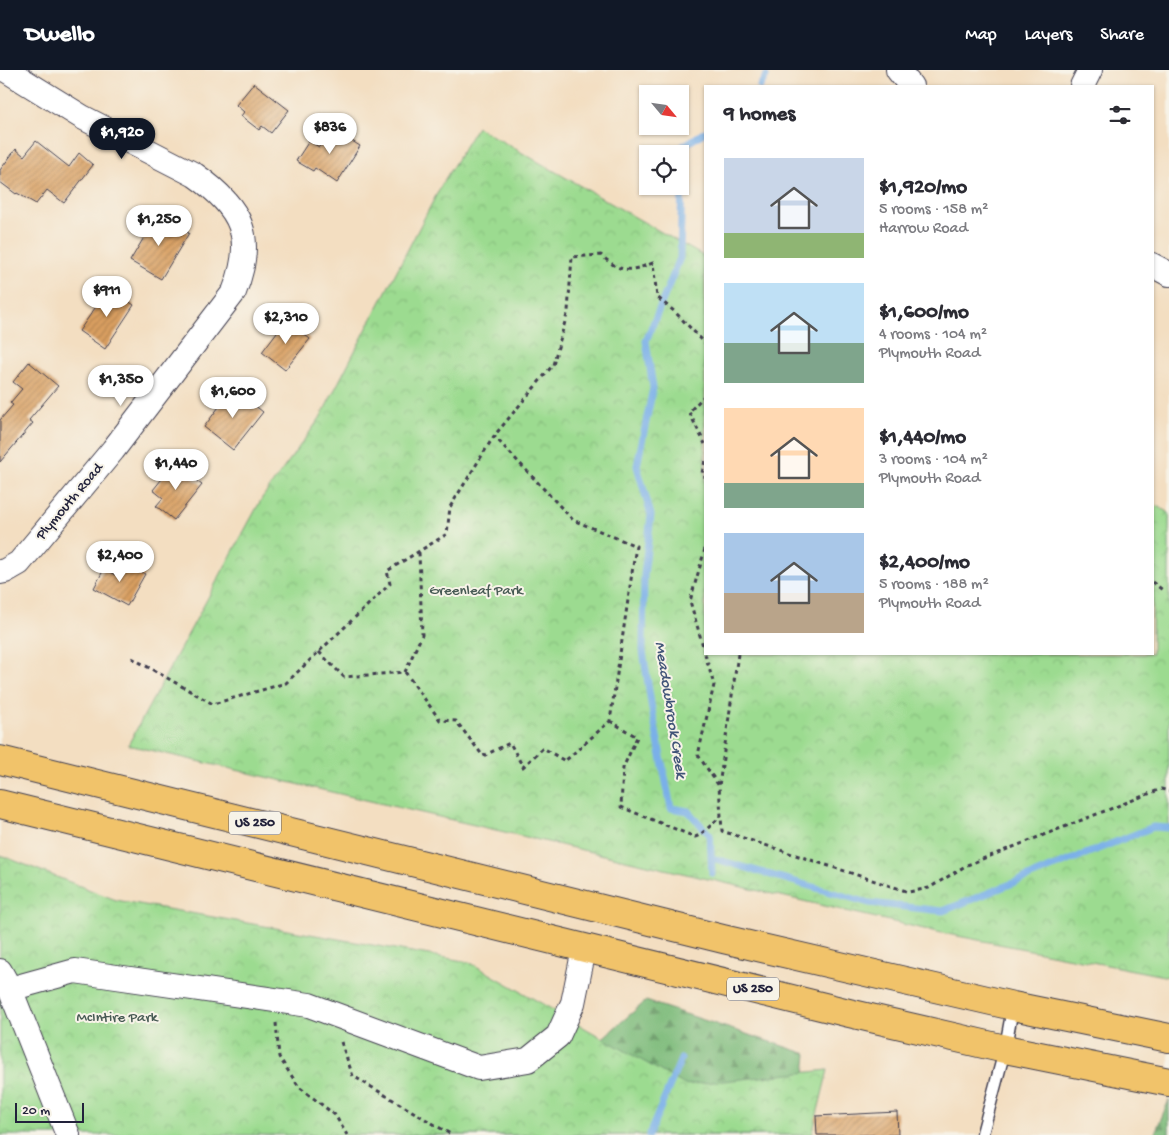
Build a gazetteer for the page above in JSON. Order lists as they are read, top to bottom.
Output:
{
  "streets": {
    "highway": ["US 250"],
    "street": ["Plymouth Road"]
  },
  "water": ["Meadowbrook Creek"],
  "parks": ["Greenleaf Park", "McIntire Park"],
  "scale_bar": "20 m",
  "north": "bottom right",
  "page": {
    "header": "Dwello",
    "nav": ["Map", "Layers", "Share"],
    "heading": "9 homes",
    "price": [
      "$836",
      "$1,920",
      "$1,250",
      "$911",
      "$2,310",
      "$1,350",
      "$1,600",
      "$1,440",
      "$2,400"
    ],
    "list": [
      {
        "name": "$1,920/mo",
        "note": "5 rooms · 158 m² · Harrow Road"
      },
      {
        "name": "$1,600/mo",
        "note": "4 rooms · 104 m² · Plymouth Road"
      },
      {
        "name": "$1,440/mo",
        "note": "3 rooms · 104 m² · Plymouth Road"
      },
      {
        "name": "$2,400/mo",
        "note": "5 rooms · 188 m² · Plymouth Road"
      }
    ],
    "scale": "20 m"
  }
}
